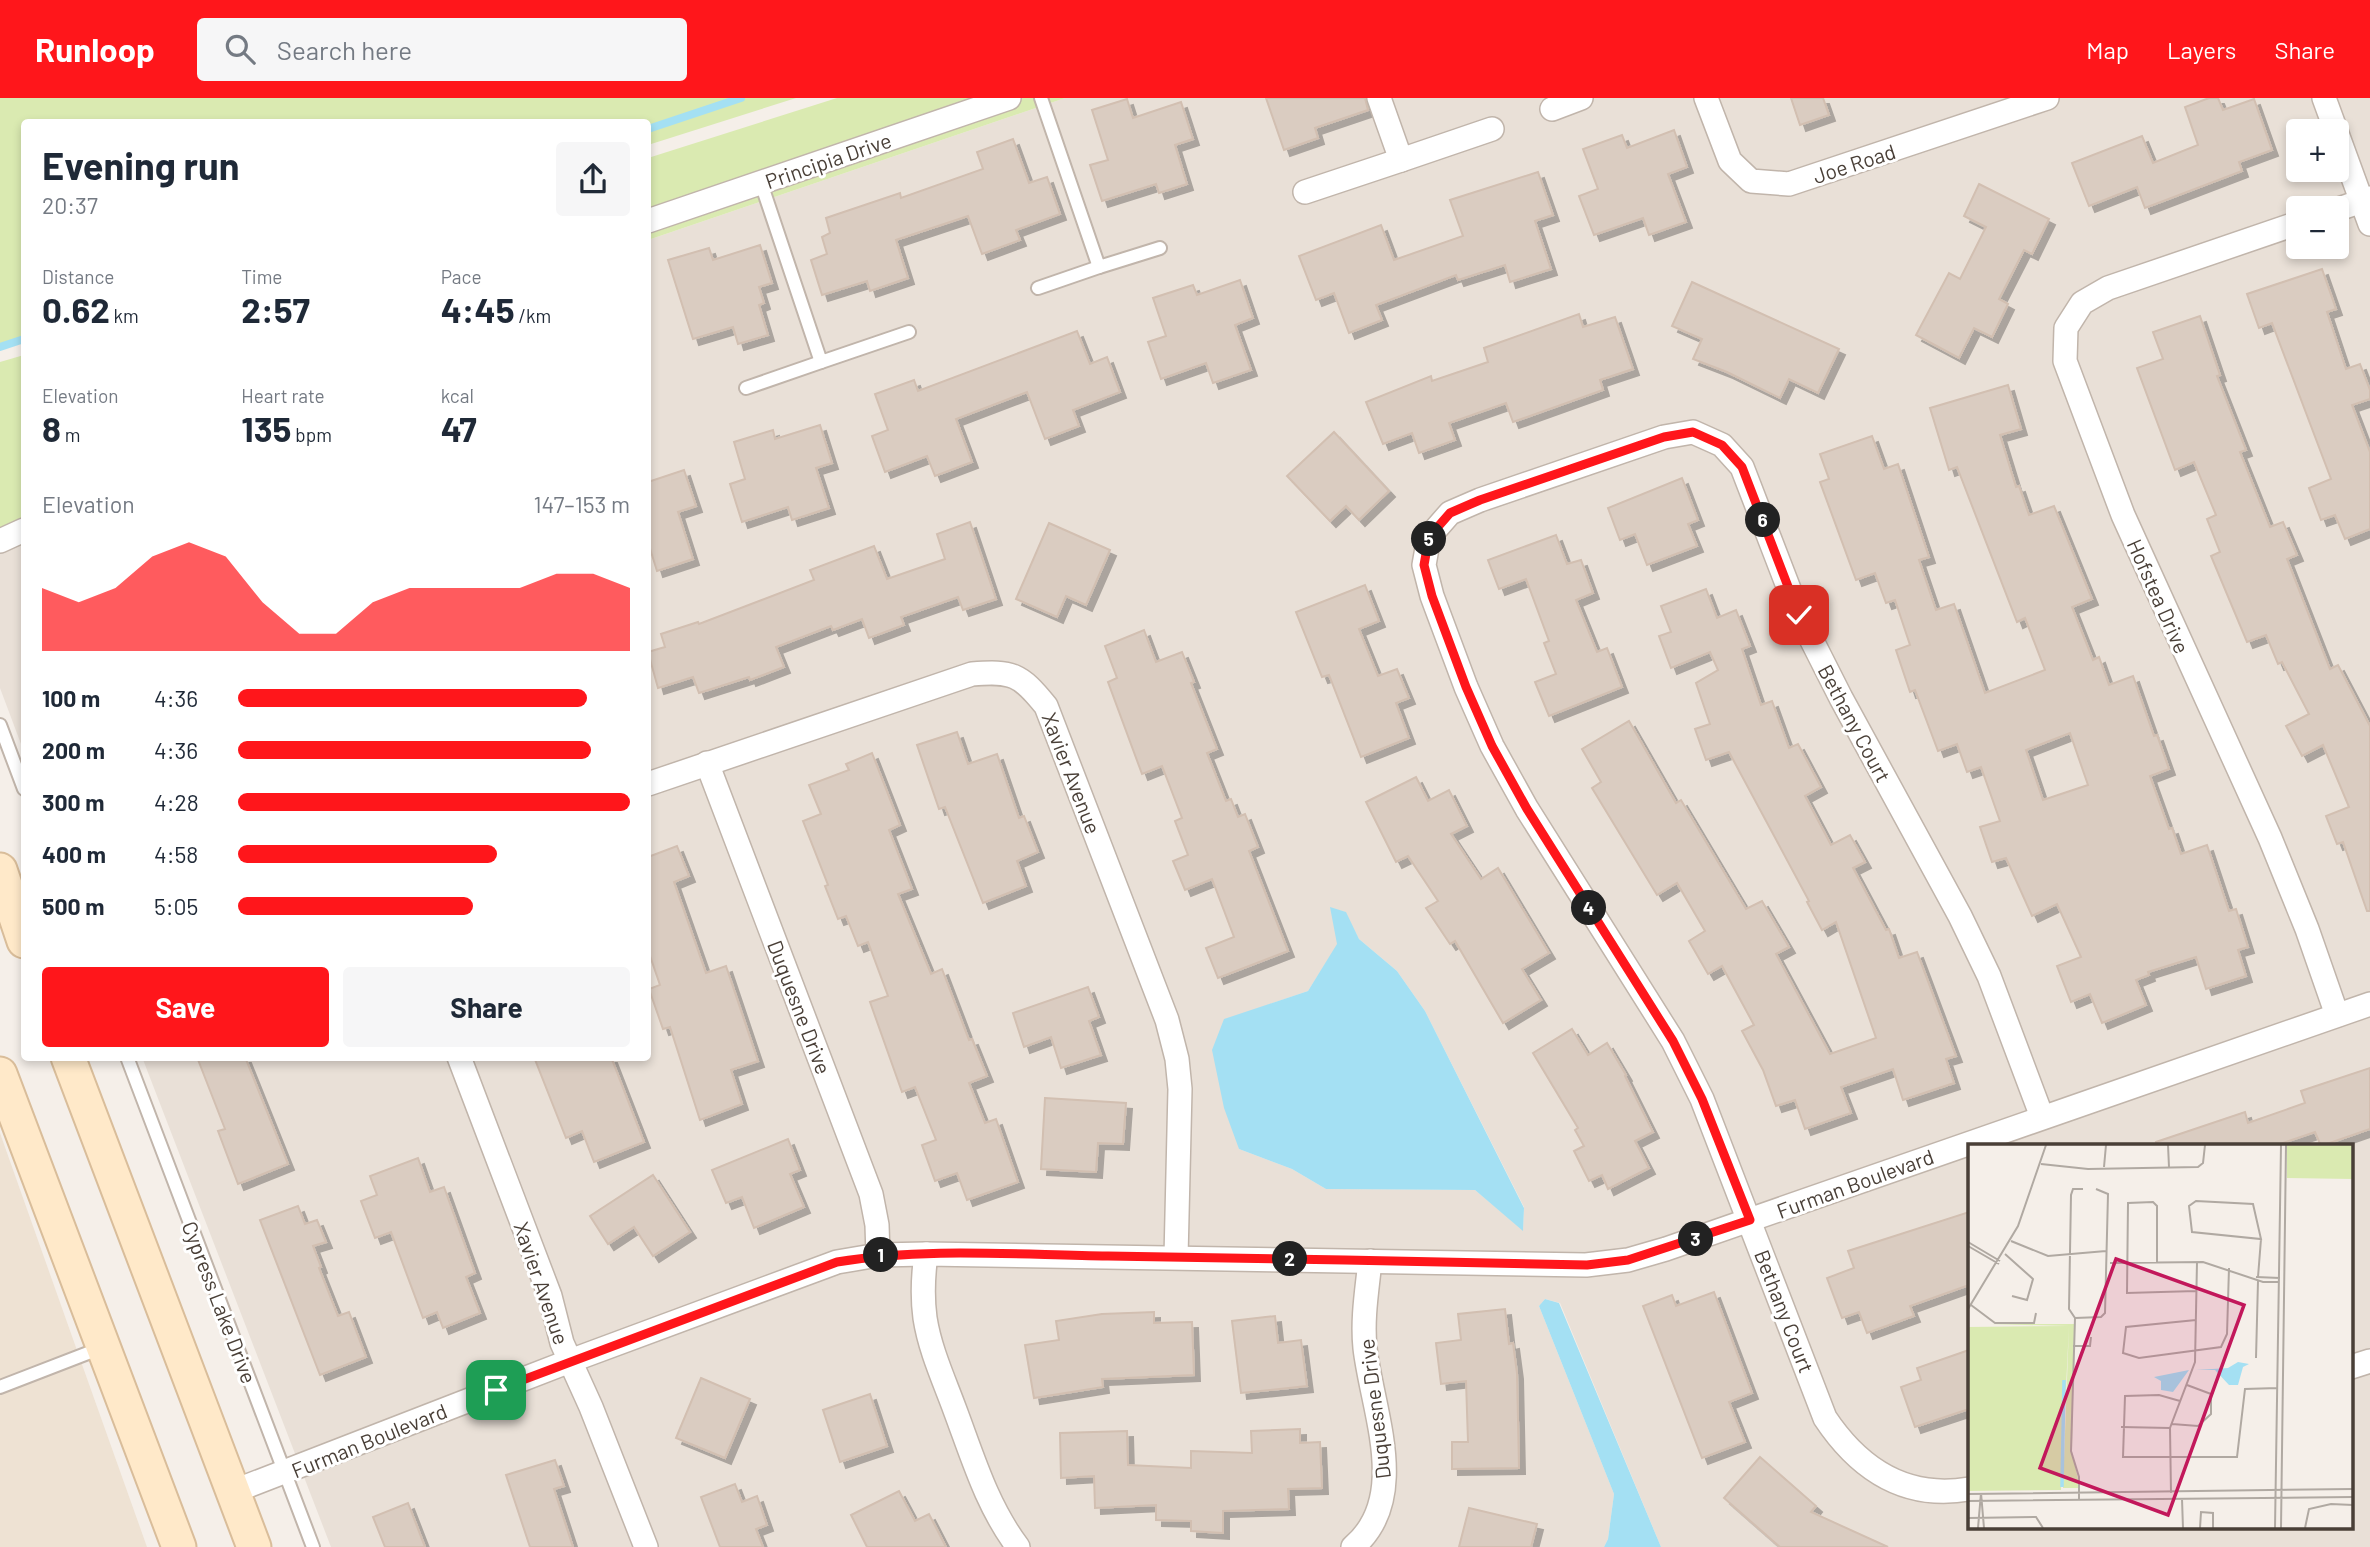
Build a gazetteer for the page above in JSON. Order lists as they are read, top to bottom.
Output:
{
  "streets": {
    "street": [
      "Principia Drive",
      "Joe Road",
      "Hofstea Drive",
      "Bethany Court",
      "Xavier Avenue",
      "Duquesne Drive",
      "Furman Boulevard"
    ],
    "lane": ["Cypress Lake Drive"]
  },
  "crossings": [
    ["Hofstea Drive", "Furman Boulevard"],
    ["Bethany Court", "Furman Boulevard"],
    ["Xavier Avenue", "Duquesne Drive"],
    ["Xavier Avenue", "Furman Boulevard"],
    ["Duquesne Drive", "Furman Boulevard"],
    ["Furman Boulevard", "Cypress Lake Drive"]
  ],
  "page": {
    "header": "Runloop",
    "search": "Search here",
    "nav": ["Map", "Layers", "Share"],
    "map_buttons": ["+", "−"],
    "heading": ["Evening run", "20:37"],
    "stats": [
      ["Distance", "0.62 km"],
      ["Time", "2:57"],
      ["Pace", "4:45 /km"],
      ["Elevation", "8 m"],
      ["Heart rate", "135 bpm"],
      ["kcal", "47"]
    ],
    "chart": ["Elevation", "147–153 m"],
    "pins": [
      "6",
      "5",
      "4",
      "3",
      "1",
      "2"
    ],
    "list": [
      {
        "name": "100 m",
        "note": "4:36"
      },
      {
        "name": "200 m",
        "note": "4:36"
      },
      {
        "name": "300 m",
        "note": "4:28"
      },
      {
        "name": "400 m",
        "note": "4:58"
      },
      {
        "name": "500 m",
        "note": "5:05"
      }
    ],
    "buttons": ["Save", "Share"]
  }
}
